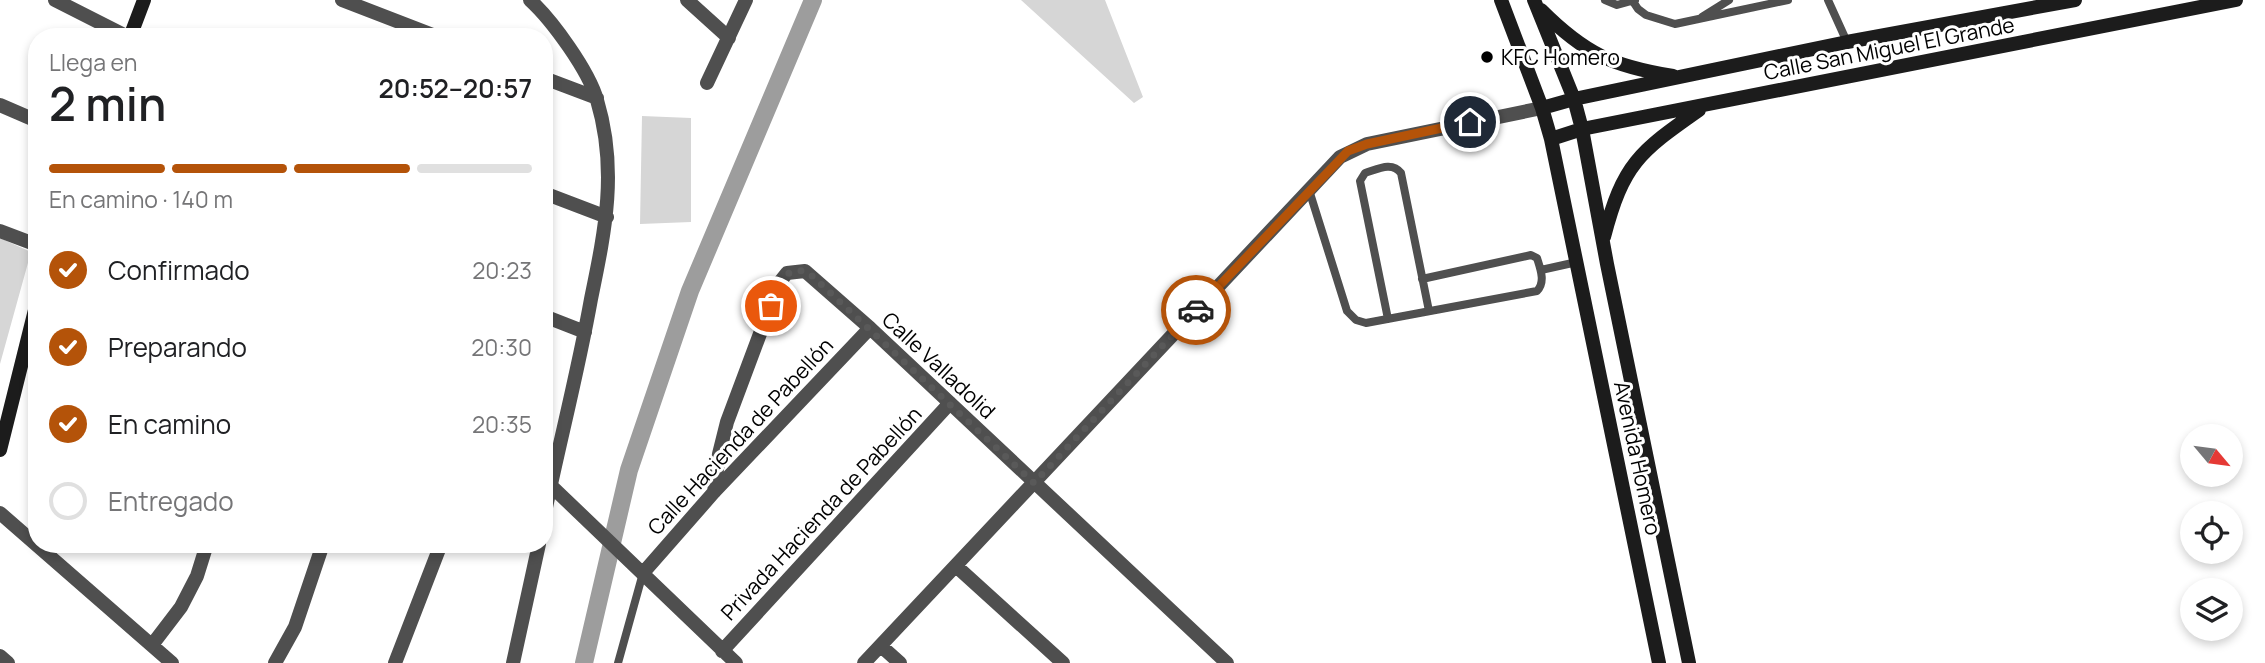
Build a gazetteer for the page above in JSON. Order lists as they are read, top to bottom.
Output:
{
  "streets": {
    "main road": ["Calle San Miguel El Grande", "Avenida Homero"],
    "street": ["Calle Valladolid", "Calle Hacienda de Pabellón", "Privada Hacienda de Pabellón"]
  },
  "crossings": [
    ["Calle San Miguel El Grande", "Avenida Homero"],
    ["Calle Valladolid", "Calle Hacienda de Pabellón"],
    ["Calle Valladolid", "Privada Hacienda de Pabellón"]
  ],
  "places": ["KFC Homero"],
  "north": "bottom right",
  "page": {
    "heading": ["2 min", "Llega en", "20:52–20:57"],
    "bar": "En camino · 140 m",
    "list": [
      ["Confirmado", "20:23"],
      ["Preparando", "20:30"],
      ["En camino", "20:35"],
      "Entregado"
    ]
  }
}
